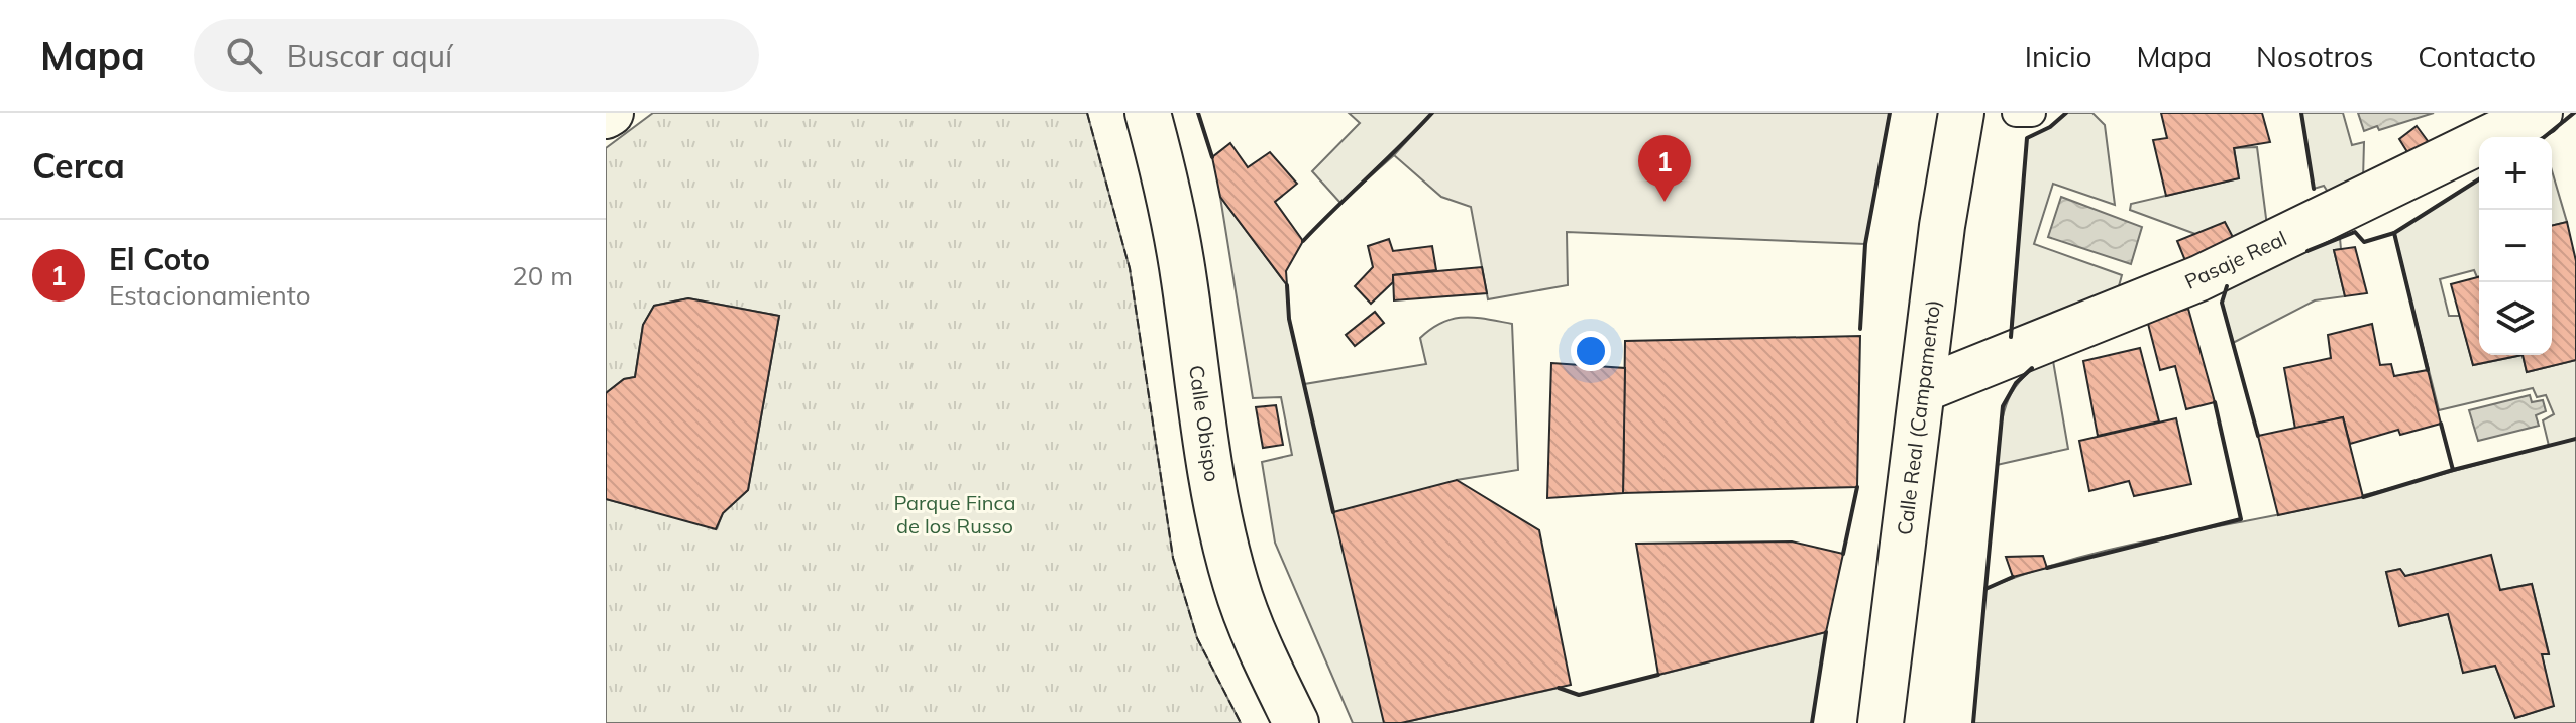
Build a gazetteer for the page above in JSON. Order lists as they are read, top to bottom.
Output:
{
  "streets": {
    "main road": ["Pasaje Real", "Calle Real (Campamento)", "Calle Obispo"]
  },
  "crossings": [
    ["Pasaje Real", "Calle Real (Campamento)"]
  ],
  "parks": ["Parque Finca de los Russo"],
  "page": {
    "header": "Mapa",
    "search": "Buscar aquí",
    "nav": [
      "Inicio",
      "Mapa",
      "Nosotros",
      "Contacto"
    ],
    "heading": "Cerca",
    "pins": "1",
    "map_buttons": ["+", "−"],
    "list": [
      {
        "mark": "1",
        "name": "El Coto",
        "note": "Estacionamiento",
        "value": "20 m"
      }
    ]
  }
}
